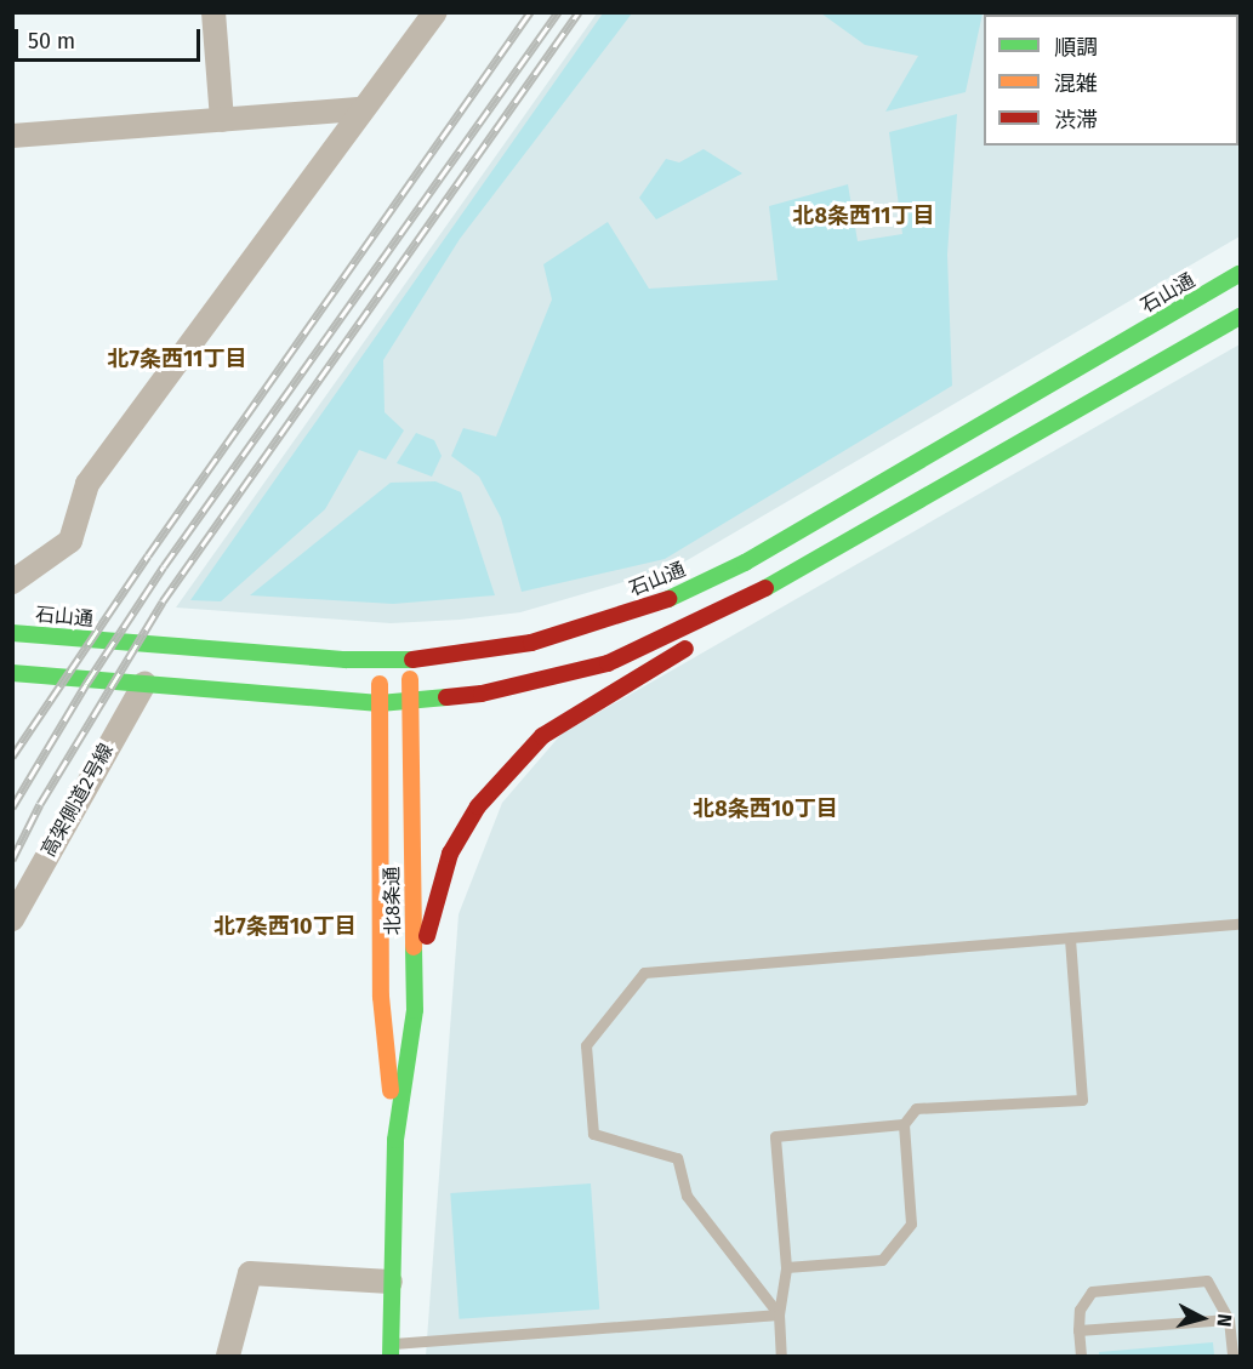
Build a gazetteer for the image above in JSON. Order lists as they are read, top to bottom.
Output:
{
  "streets": {
    "main road": ["石山通", "北8条通"],
    "street": ["高架側道2号線"]
  },
  "crossings": [
    ["石山通", "北8条通"]
  ],
  "districts": [
    "北8条西11丁目",
    "北7条西11丁目",
    "北8条西10丁目",
    "北7条西10丁目"
  ],
  "legend": ["順調", "混雑", "渋滞"],
  "scale_bar": "50 m",
  "north": "right"
}
